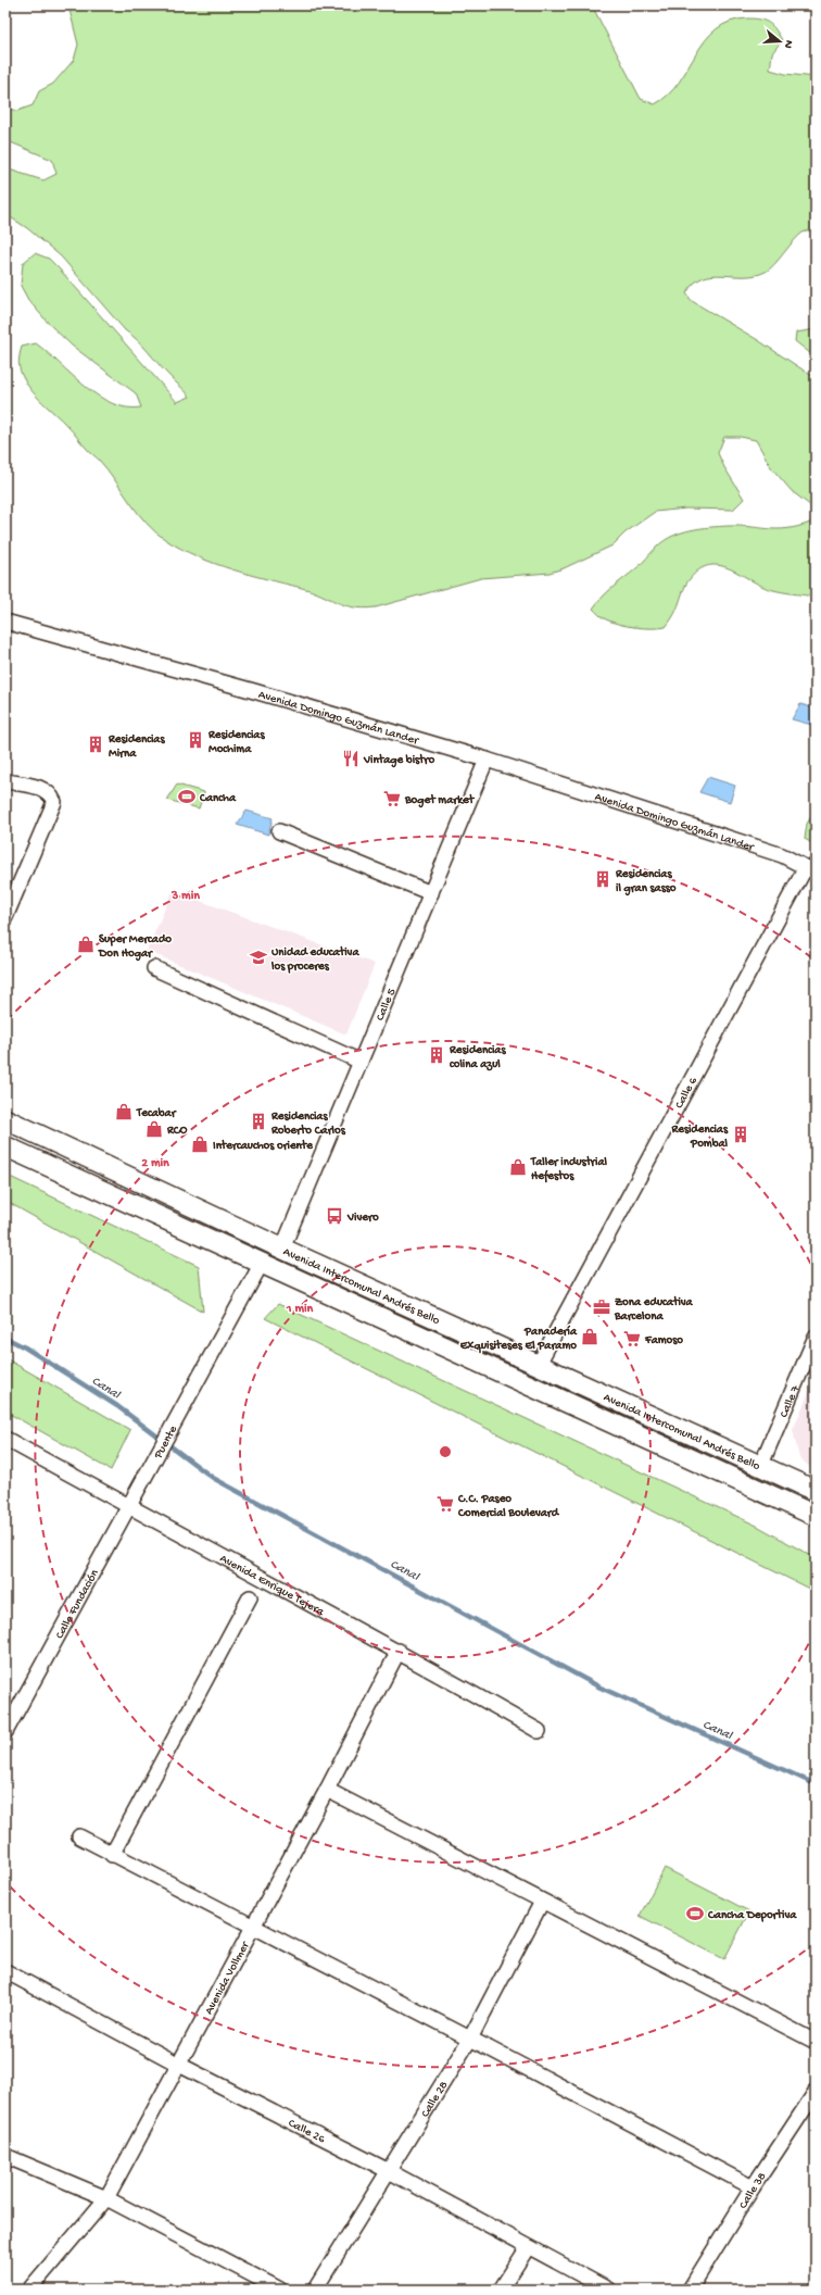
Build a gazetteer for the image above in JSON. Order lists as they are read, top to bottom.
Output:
{
  "streets": {
    "main road": ["Avenida Intercomunal Andrés Bello"],
    "street": [
      "Avenida Domingo Guzmán Lander",
      "Calle 5",
      "Calle 6",
      "Calle 7",
      "Puente",
      "Avenida Enrique Tejera",
      "Calle Fundación",
      "Avenida Vollmer",
      "Calle 28",
      "Calle 26",
      "Calle 38"
    ]
  },
  "crossings": [
    ["Avenida Domingo Guzmán Lander", "Calle 5"],
    ["Avenida Domingo Guzmán Lander", "Calle 6"],
    ["Calle 5", "Avenida Intercomunal Andrés Bello"],
    ["Calle 6", "Avenida Intercomunal Andrés Bello"],
    ["Avenida Intercomunal Andrés Bello", "Calle 7"],
    ["Avenida Intercomunal Andrés Bello", "Puente"],
    ["Puente", "Calle Fundación"],
    ["Avenida Enrique Tejera", "Calle Fundación"],
    ["Avenida Enrique Tejera", "Avenida Vollmer"],
    ["Avenida Vollmer", "Calle 26"],
    ["Calle 28", "Calle 26"]
  ],
  "water": ["Canal"],
  "places": {
    "building": [
      "Residencias Mochima",
      "Residencias Mirna",
      "Residencias il gran sasso",
      "Residencias colina azul",
      "Residencias Roberto Carlos",
      "Residencias Pombal"
    ],
    "restaurant": ["Vintage bistro"],
    "sports": ["Cancha", "Cancha Deportiva"],
    "supermarket": ["Boget market", "Famoso", "C.C. Paseo Comercial Boulevard"],
    "shop": [
      "Super Mercado Don Hogar",
      "Tecabar",
      "RCO",
      "Intercauchos oriente",
      "Taller industrial Hefestos",
      "Panadería Exquisiteses El Paramo"
    ],
    "school or university": ["Unidad educativa los proceres"],
    "bus stop": ["Vivero"],
    "office": ["Zona educativa Barcelona"]
  },
  "north": "right",
  "rings": ["3 min", "2 min", "1 min"]
}
